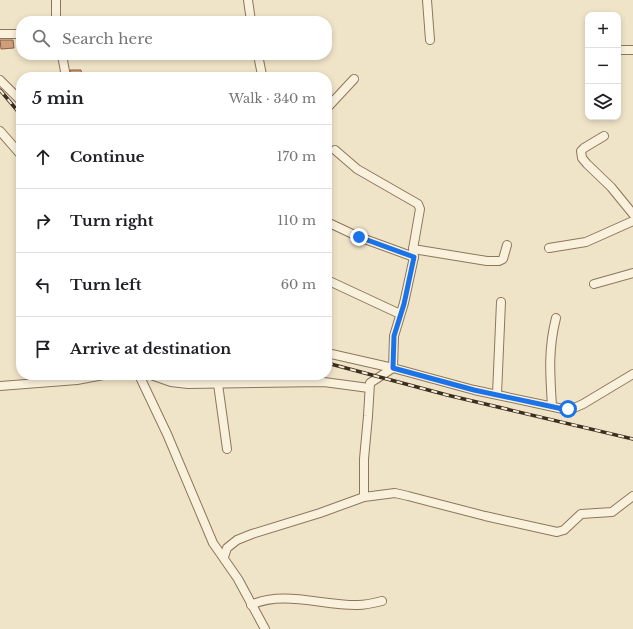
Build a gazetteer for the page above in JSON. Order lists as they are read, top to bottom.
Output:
{
  "page": {
    "map_buttons": ["+", "−"],
    "search": "Search here",
    "heading": ["5 min", "Walk · 340 m"],
    "list": [
      ["Continue", "170 m"],
      ["Turn right", "110 m"],
      ["Turn left", "60 m"],
      "Arrive at destination"
    ]
  }
}
